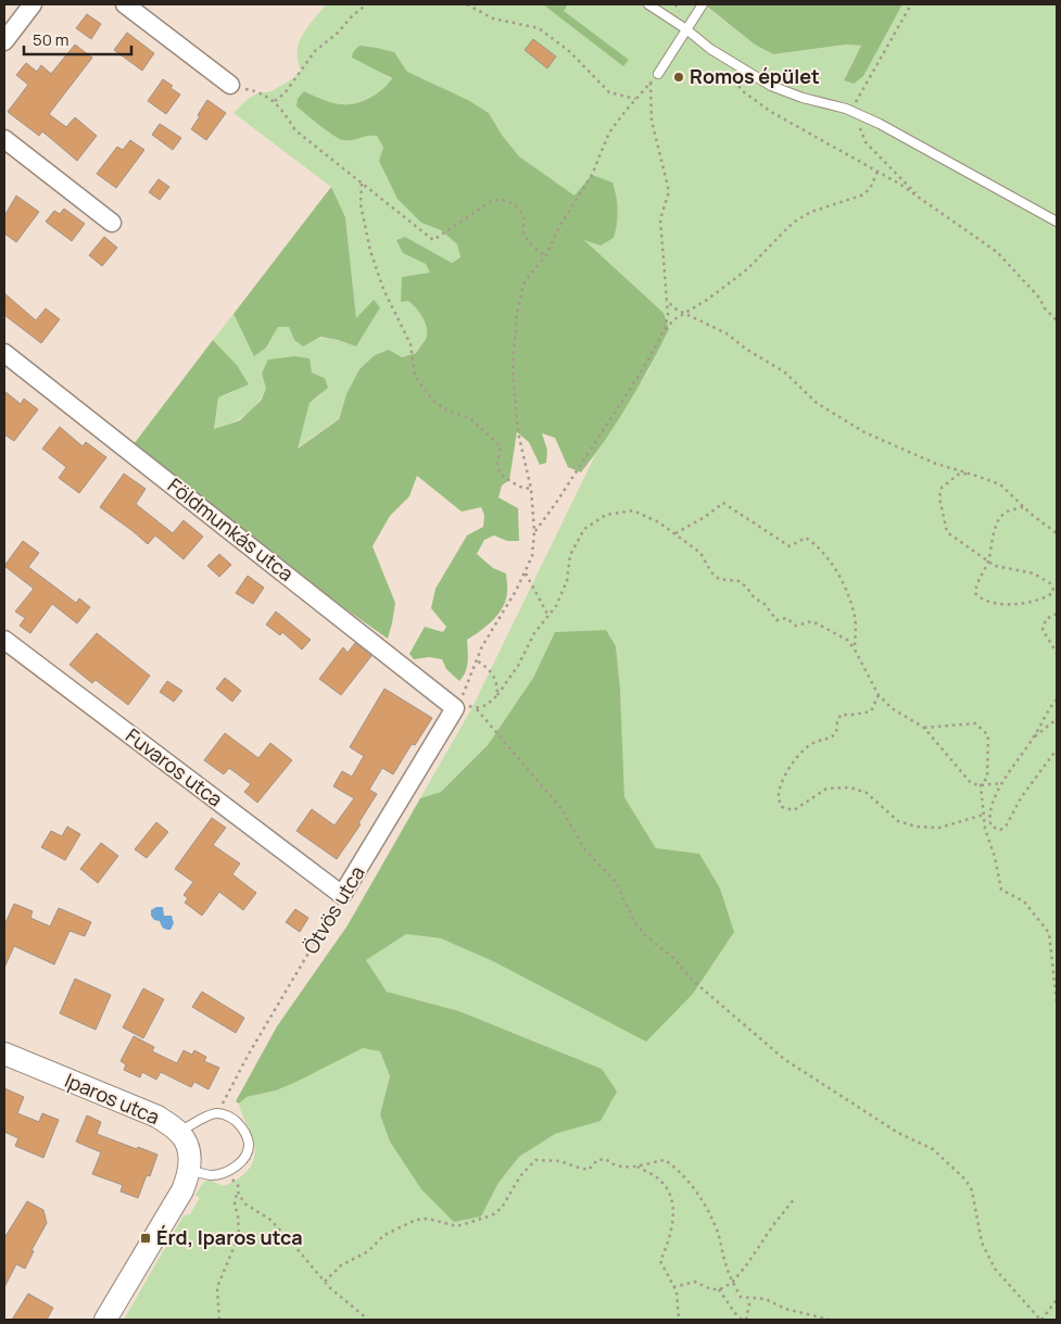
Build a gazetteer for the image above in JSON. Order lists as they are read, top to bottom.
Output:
{
  "streets": {
    "street": [
      "Földmunkás utca",
      "Fuvaros utca",
      "Ötvös utca",
      "Iparos utca"
    ]
  },
  "crossings": [
    ["Földmunkás utca", "Ötvös utca"],
    ["Fuvaros utca", "Ötvös utca"],
    ["Ötvös utca", "Iparos utca"]
  ],
  "places": {
    "other": ["Romos épület"],
    "transit": ["Érd, Iparos utca"]
  },
  "scale_bar": "50 m"
}
